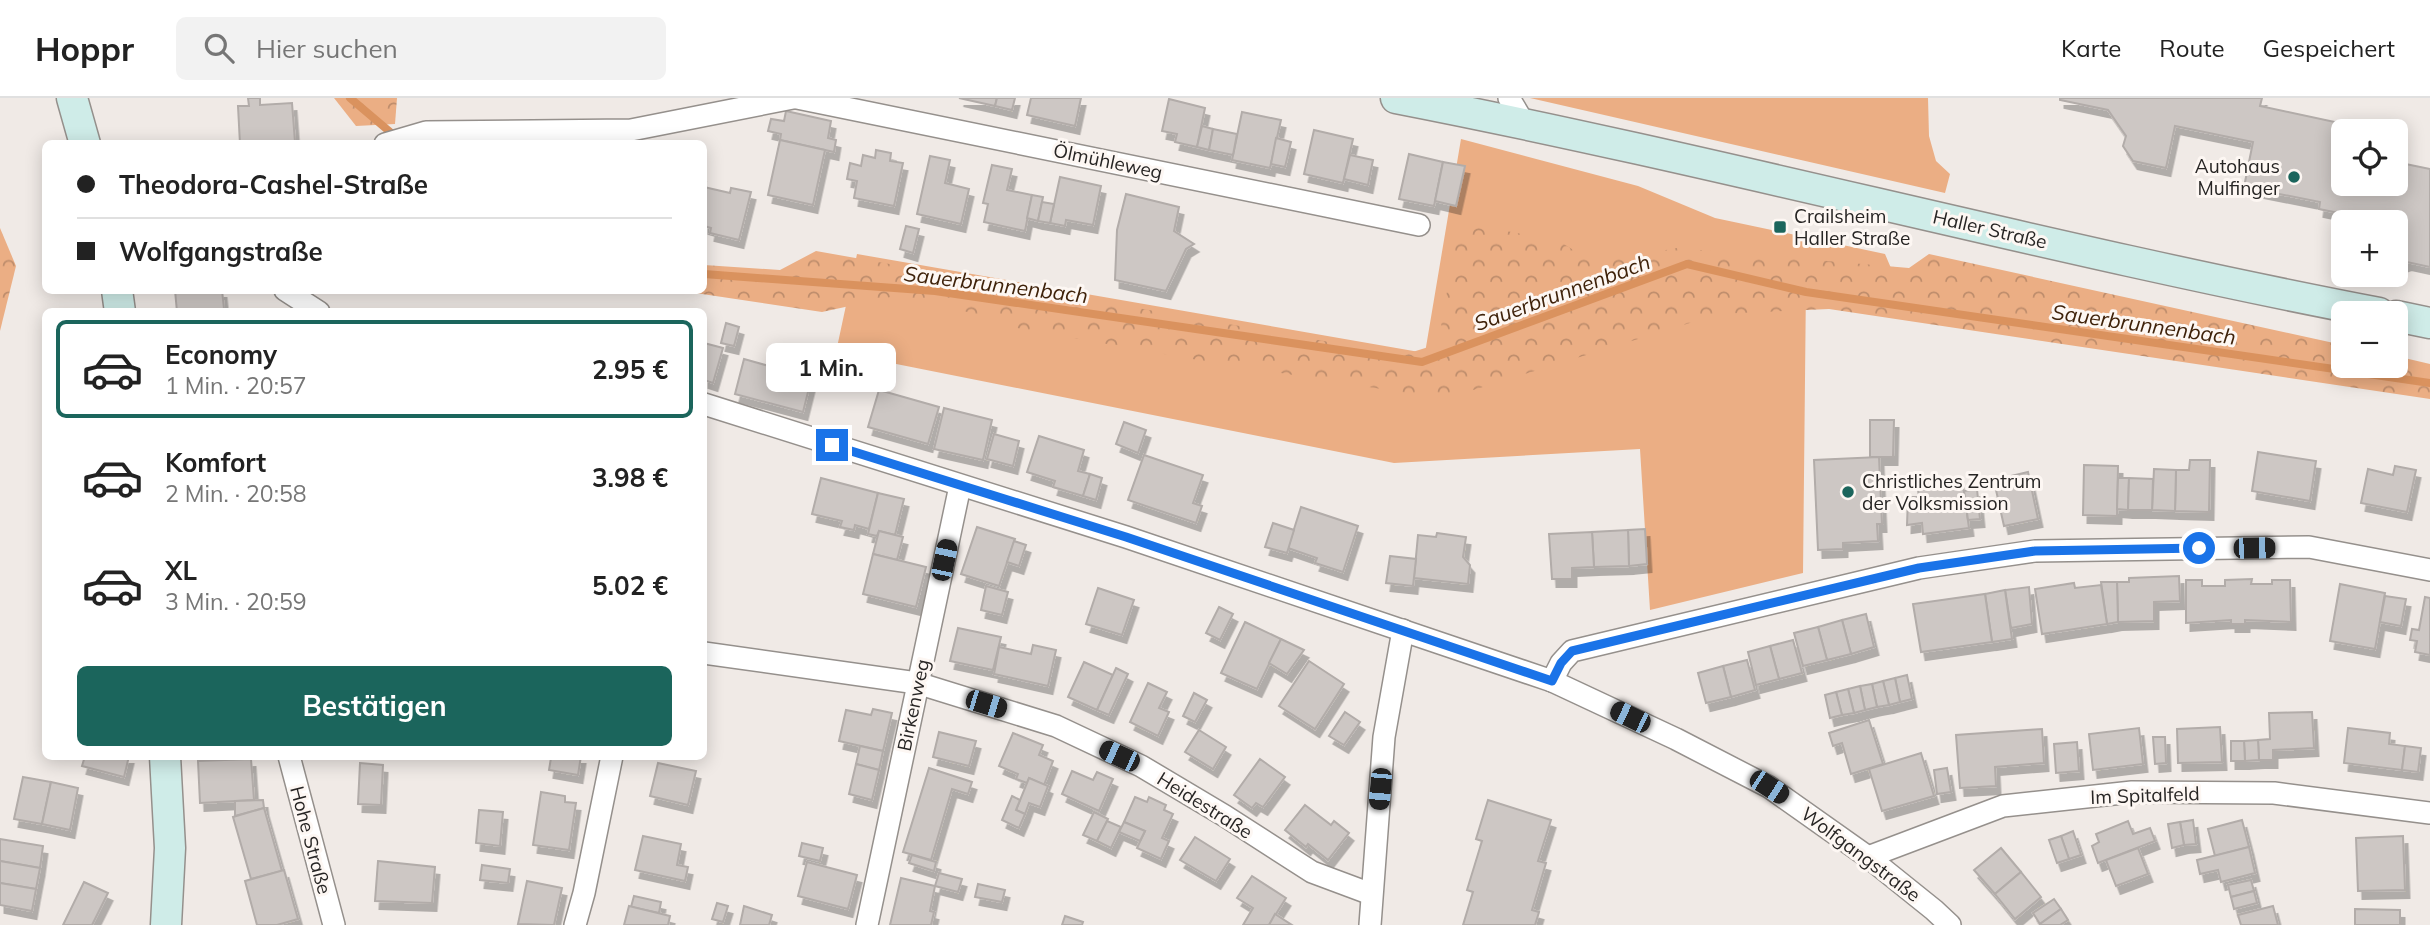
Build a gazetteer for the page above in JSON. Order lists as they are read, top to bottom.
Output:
{
  "streets": {
    "main road": ["Haller Straße"],
    "street": [
      "Ölmühleweg",
      "Birkenweg",
      "Im Spitalfeld",
      "Heidestraße",
      "Hohe Straße",
      "Wolfgangstraße"
    ]
  },
  "crossings": [
    ["Birkenweg", "Heidestraße"],
    ["Birkenweg", "Wolfgangstraße"],
    ["Im Spitalfeld", "Wolfgangstraße"]
  ],
  "water": ["Sauerbrunnenbach"],
  "places": {
    "other": ["Autohaus Mulfinger", "Christliches Zentrum der Volksmission"],
    "transit": ["Crailsheim Haller Straße"]
  },
  "page": {
    "header": "Hoppr",
    "search": "Hier suchen",
    "nav": ["Karte", "Route", "Gespeichert"],
    "map_buttons": ["+", "−"],
    "banner": ["Theodora-Cashel-Straße", "Wolfgangstraße"],
    "list": [
      {
        "name": "Economy",
        "note": "1 Min. · 20:57",
        "value": "2.95 €"
      },
      {
        "name": "Komfort",
        "note": "2 Min. · 20:58",
        "value": "3.98 €"
      },
      {
        "name": "XL",
        "note": "3 Min. · 20:59",
        "value": "5.02 €"
      }
    ],
    "bubble": "1 Min.",
    "buttons": "Bestätigen"
  }
}
